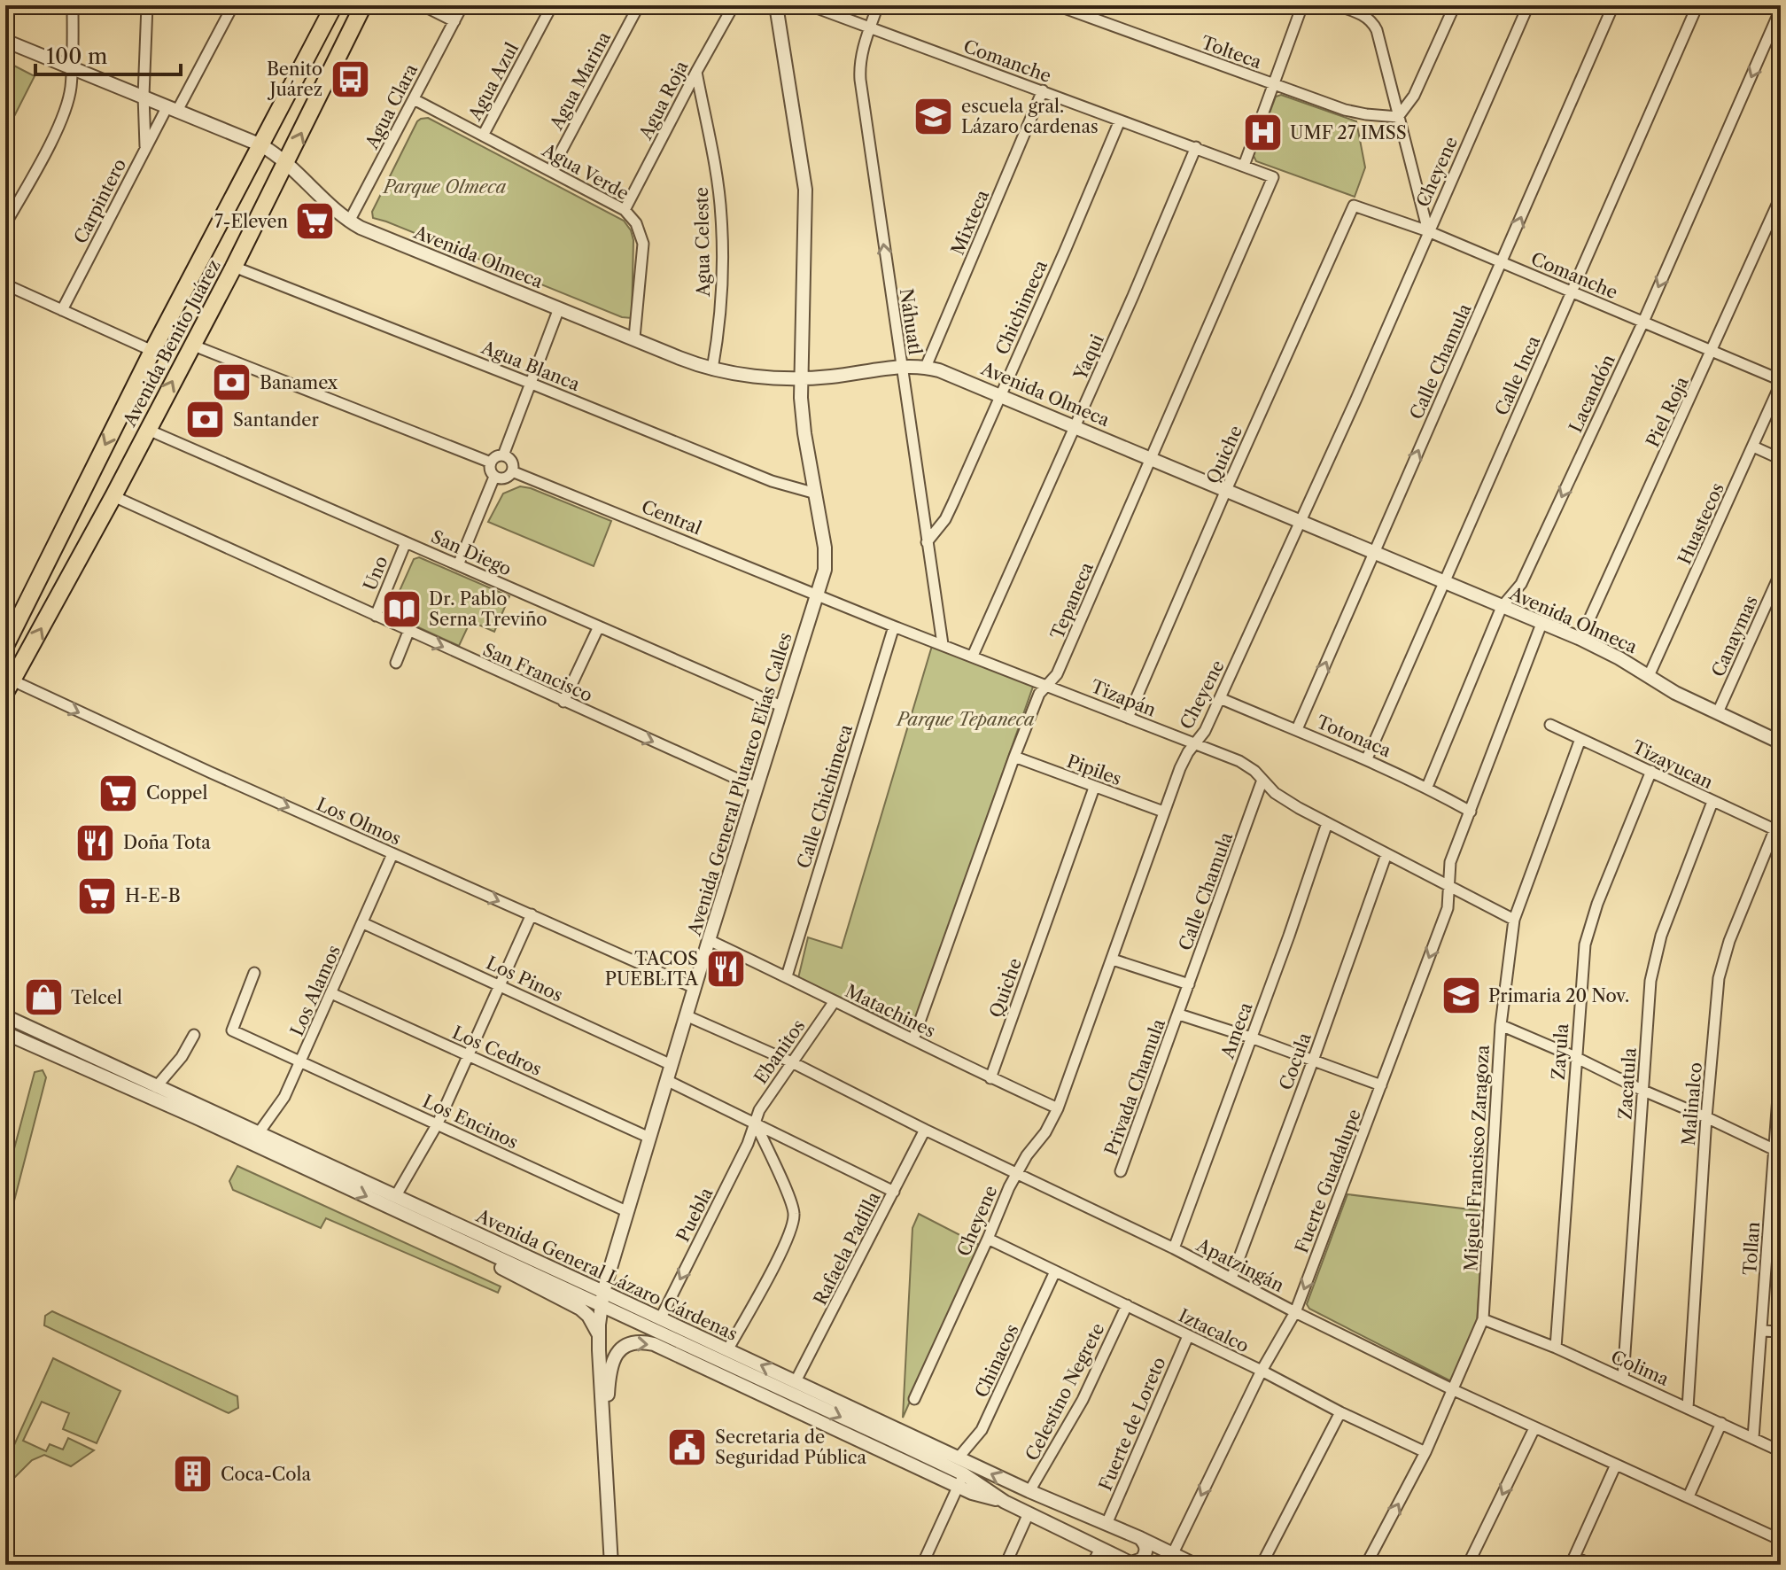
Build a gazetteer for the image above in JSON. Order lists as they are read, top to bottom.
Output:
{
  "streets": {
    "main road": ["Avenida Benito Juárez"],
    "street": [
      "Tolteca",
      "Comanche",
      "Agua Marina",
      "Agua Azul",
      "Agua Roja",
      "Agua Clara",
      "Agua Verde",
      "Cheyene",
      "Carpintero",
      "Mixteca",
      "Agua Celeste",
      "Avenida Olmeca",
      "Chichimeca",
      "Náhuatl",
      "Yaqui",
      "Calle Chamula",
      "Agua Blanca",
      "Calle Inca",
      "Lacandón",
      "Piel Roja",
      "Quiche",
      "Central",
      "Huastecos",
      "San Diego",
      "Uno",
      "Tepaneca",
      "Canaymas",
      "San Francisco",
      "Tizapán",
      "Totonaca",
      "Tizayucan",
      "Pipiles",
      "Avenida General Plutarco Elías Calles",
      "Calle Chichimeca",
      "Los Olmos",
      "Los Pinos",
      "Los Alamos",
      "Matachines",
      "Ameca",
      "Los Cedros",
      "Ebanitos",
      "Zayula",
      "Cocula",
      "Zacatula",
      "Privada Chamula",
      "Malinalco",
      "Los Encinos",
      "Miguel Francisco Zaragoza",
      "Fuerte Guadalupe",
      "Puebla",
      "Rafaela Padilla",
      "Tollan",
      "Apatzingán",
      "Avenida General Lázaro Cárdenas",
      "Iztacalco",
      "Chinacos",
      "Colima",
      "Celestino Negrete",
      "Fuerte de Loreto"
    ]
  },
  "crossings": [
    ["Comanche", "Cheyene"],
    ["Comanche", "Mixteca"],
    ["Comanche", "Chichimeca"],
    ["Comanche", "Náhuatl"],
    ["Comanche", "Yaqui"],
    ["Comanche", "Calle Chamula"],
    ["Comanche", "Calle Inca"],
    ["Comanche", "Lacandón"],
    ["Comanche", "Piel Roja"],
    ["Comanche", "Quiche"],
    ["Comanche", "Huastecos"],
    ["Comanche", "Tepaneca"],
    ["Agua Marina", "Agua Verde"],
    ["Agua Azul", "Agua Verde"],
    ["Agua Roja", "Agua Verde"],
    ["Agua Roja", "Agua Celeste"],
    ["Agua Clara", "Agua Verde"],
    ["Agua Clara", "Avenida Olmeca"],
    ["Agua Verde", "Avenida Olmeca"],
    ["Cheyene", "Avenida Olmeca"],
    ["Cheyene", "Tizapán"],
    ["Cheyene", "Totonaca"],
    ["Cheyene", "Pipiles"],
    ["Cheyene", "Matachines"],
    ["Cheyene", "Apatzingán"],
    ["Cheyene", "Iztacalco"],
    ["Carpintero", "Avenida Olmeca"],
    ["Mixteca", "Avenida Olmeca"],
    ["Agua Celeste", "Avenida Olmeca"],
    ["Avenida Olmeca", "Chichimeca"],
    ["Avenida Olmeca", "Náhuatl"],
    ["Avenida Olmeca", "Avenida Benito Juárez"],
    ["Avenida Olmeca", "Yaqui"],
    ["Avenida Olmeca", "Calle Chamula"],
    ["Avenida Olmeca", "Calle Inca"],
    ["Avenida Olmeca", "Lacandón"],
    ["Avenida Olmeca", "Piel Roja"],
    ["Avenida Olmeca", "Quiche"],
    ["Avenida Olmeca", "Huastecos"],
    ["Avenida Olmeca", "Tepaneca"],
    ["Avenida Olmeca", "Canaymas"],
    ["Avenida Olmeca", "Avenida General Plutarco Elías Calles"],
    ["Chichimeca", "Náhuatl"],
    ["Náhuatl", "Tizapán"],
    ["Avenida Benito Juárez", "Agua Blanca"],
    ["Avenida Benito Juárez", "San Diego"],
    ["Avenida Benito Juárez", "San Francisco"],
    ["Avenida Benito Juárez", "Los Olmos"],
    ["Yaqui", "Tizapán"],
    ["Calle Chamula", "Tizapán"],
    ["Calle Chamula", "Totonaca"],
    ["Calle Chamula", "Privada Chamula"],
    ["Agua Blanca", "Avenida General Plutarco Elías Calles"],
    ["Calle Inca", "Totonaca"],
    ["Lacandón", "Totonaca"],
    ["Quiche", "Tizapán"],
    ["Quiche", "Pipiles"],
    ["Quiche", "Matachines"],
    ["Central", "Tizapán"],
    ["Central", "Avenida General Plutarco Elías Calles"],
    ["San Diego", "Uno"],
    ["San Diego", "Avenida General Plutarco Elías Calles"],
    ["Uno", "San Francisco"],
    ["Tepaneca", "Tizapán"],
    ["Tepaneca", "Pipiles"],
    ["Tepaneca", "Matachines"],
    ["San Francisco", "Avenida General Plutarco Elías Calles"],
    ["Tizapán", "Avenida General Plutarco Elías Calles"],
    ["Tizapán", "Calle Chichimeca"],
    ["Tizapán", "Ameca"],
    ["Tizapán", "Cocula"],
    ["Tizapán", "Miguel Francisco Zaragoza"],
    ["Tizapán", "Fuerte Guadalupe"],
    ["Tizayucan", "Zayula"],
    ["Tizayucan", "Zacatula"],
    ["Tizayucan", "Malinalco"],
    ["Tizayucan", "Miguel Francisco Zaragoza"],
    ["Avenida General Plutarco Elías Calles", "Los Olmos"],
    ["Avenida General Plutarco Elías Calles", "Los Pinos"],
    ["Avenida General Plutarco Elías Calles", "Matachines"],
    ["Avenida General Plutarco Elías Calles", "Los Cedros"],
    ["Avenida General Plutarco Elías Calles", "Los Encinos"],
    ["Avenida General Plutarco Elías Calles", "Apatzingán"],
    ["Avenida General Plutarco Elías Calles", "Avenida General Lázaro Cárdenas"],
    ["Calle Chichimeca", "Matachines"],
    ["Los Olmos", "Los Alamos"],
    ["Los Pinos", "Los Alamos"],
    ["Los Alamos", "Los Cedros"],
    ["Los Alamos", "Los Encinos"],
    ["Los Alamos", "Avenida General Lázaro Cárdenas"],
    ["Matachines", "Ebanitos"],
    ["Ameca", "Apatzingán"],
    ["Ebanitos", "Puebla"],
    ["Ebanitos", "Apatzingán"],
    ["Zayula", "Colima"],
    ["Cocula", "Apatzingán"],
    ["Zacatula", "Colima"],
    ["Malinalco", "Colima"],
    ["Miguel Francisco Zaragoza", "Apatzingán"],
    ["Miguel Francisco Zaragoza", "Iztacalco"],
    ["Miguel Francisco Zaragoza", "Colima"],
    ["Fuerte Guadalupe", "Apatzingán"],
    ["Fuerte Guadalupe", "Avenida General Lázaro Cárdenas"],
    ["Fuerte Guadalupe", "Iztacalco"],
    ["Puebla", "Avenida General Lázaro Cárdenas"],
    ["Rafaela Padilla", "Apatzingán"],
    ["Rafaela Padilla", "Avenida General Lázaro Cárdenas"],
    ["Tollan", "Colima"],
    ["Avenida General Lázaro Cárdenas", "Chinacos"],
    ["Avenida General Lázaro Cárdenas", "Celestino Negrete"],
    ["Avenida General Lázaro Cárdenas", "Fuerte de Loreto"],
    ["Iztacalco", "Chinacos"],
    ["Iztacalco", "Celestino Negrete"],
    ["Iztacalco", "Fuerte de Loreto"]
  ],
  "one_way": [
    "Náhuatl",
    "Calle Chamula",
    "Lacandón",
    "San Francisco",
    "Los Olmos",
    "Fuerte Guadalupe",
    "Puebla"
  ],
  "parks": ["Parque Olmeca", "Parque Tepaneca"],
  "places": {
    "bus stop": ["Benito Juárez"],
    "school or university": ["escuela gral. Lázaro cardenas", "Primaria 20 Nov."],
    "hospital": ["UMF 27 IMSS"],
    "supermarket": ["7-Eleven", "Coppel", "H-E-B"],
    "bank": ["Banamex", "Santander"],
    "library": ["Dr. Pablo Serna Treviño"],
    "restaurant": ["Doña Tota", "TACOS PUEBLITA"],
    "shop": ["Telcel"],
    "public building": ["Secretaria de Seguridad Pública"],
    "building": ["Coca-Cola"]
  },
  "scale_bar": "100 m"
}
